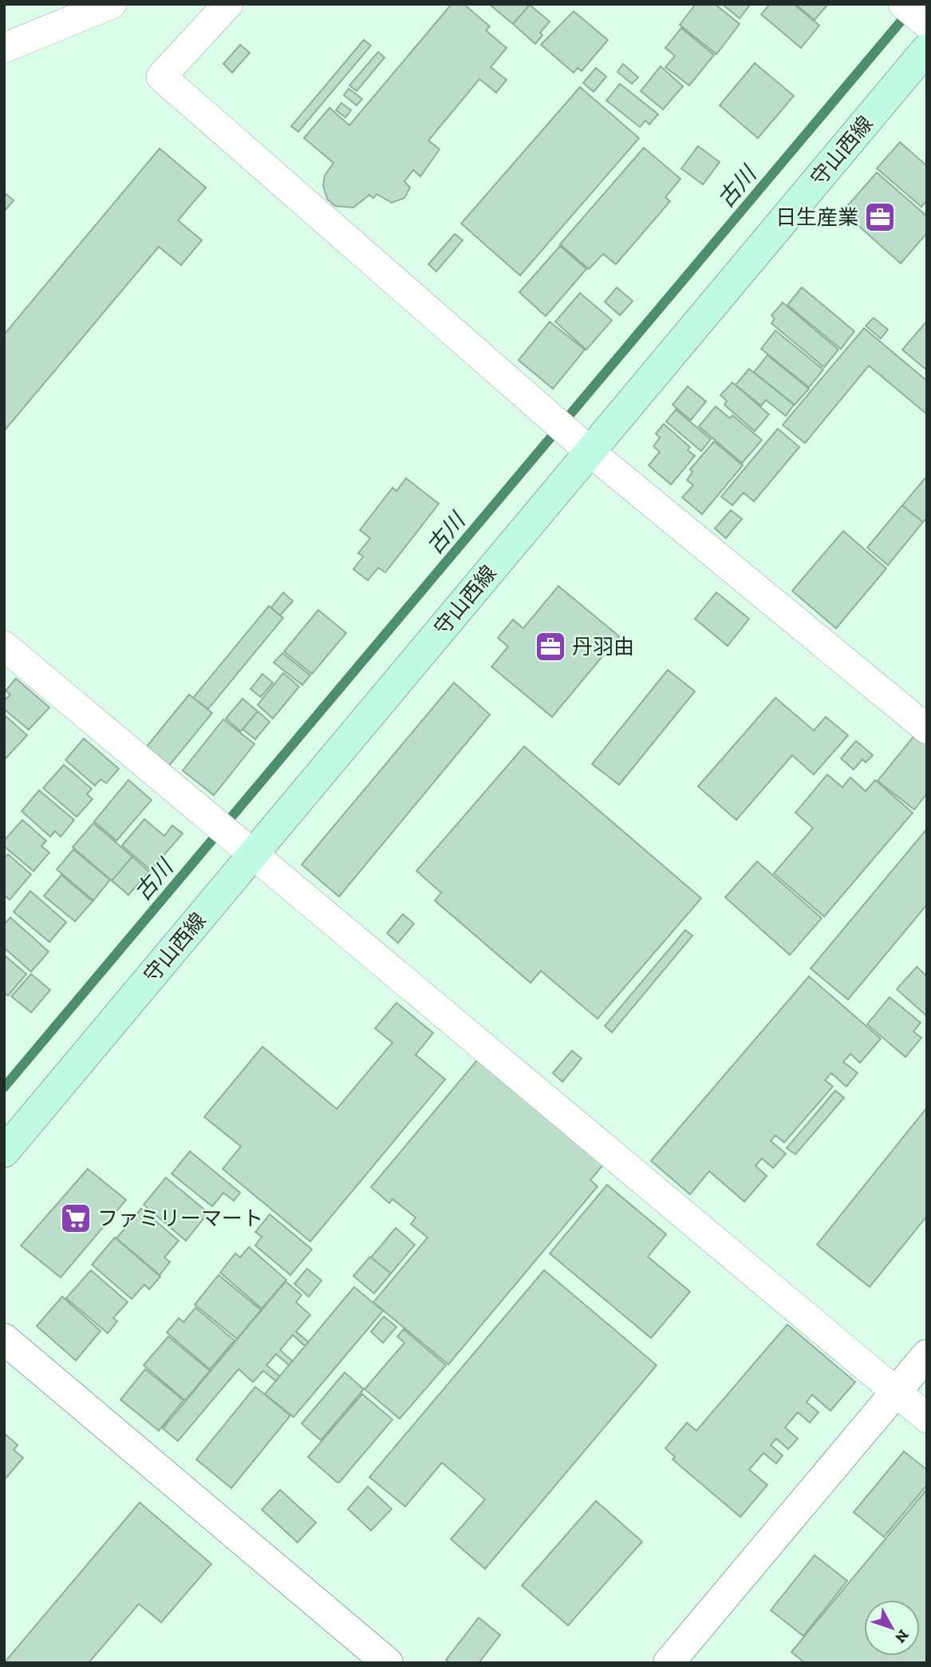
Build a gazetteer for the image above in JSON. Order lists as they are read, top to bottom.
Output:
{
  "streets": {
    "main road": ["守山西線"]
  },
  "water": ["古川"],
  "places": {
    "office": ["日生産業", "丹羽由"],
    "supermarket": ["ファミリーマート"]
  },
  "north": "bottom right"
}
